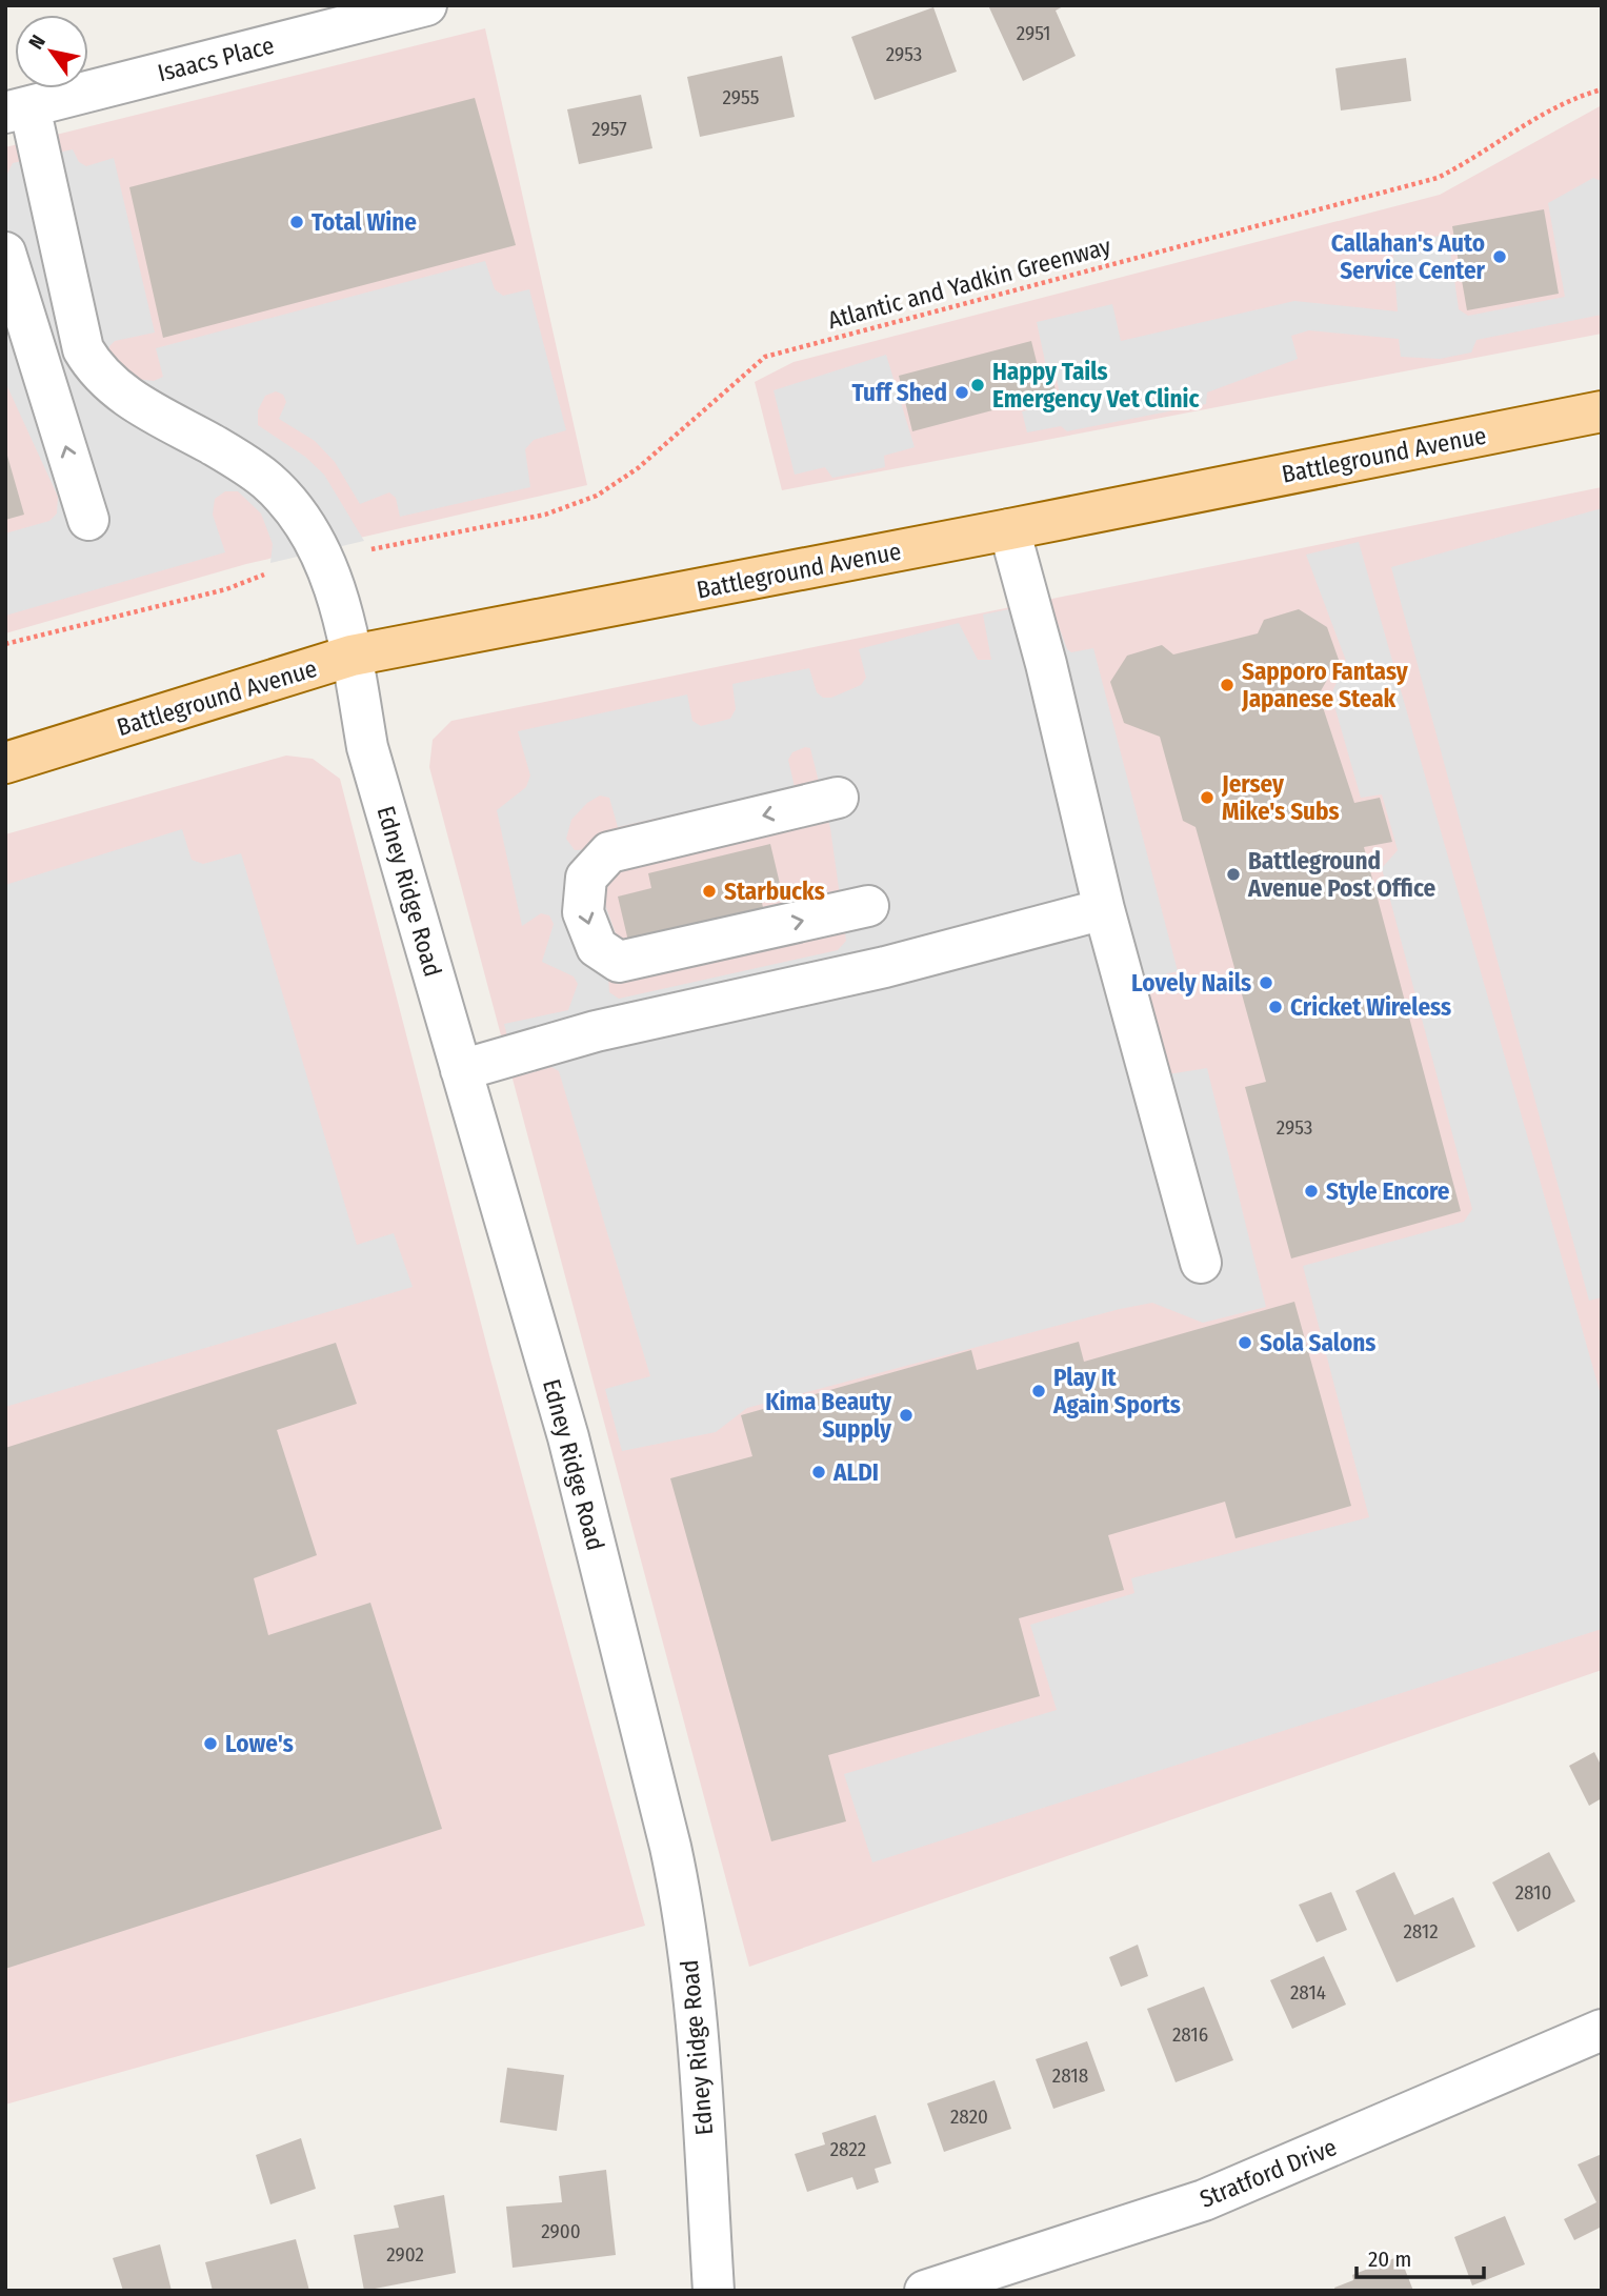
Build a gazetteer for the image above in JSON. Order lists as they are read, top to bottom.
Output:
{
  "streets": {
    "main road": ["Battleground Avenue"],
    "street": ["Isaacs Place", "Edney Ridge Road", "Stratford Drive"],
    "path": ["Atlantic and Yadkin Greenway"]
  },
  "crossings": [
    ["Isaacs Place", "Edney Ridge Road"],
    ["Battleground Avenue", "Edney Ridge Road"]
  ],
  "places": [
    "Total Wine",
    "Callahan's Auto Service Center",
    "Happy Tails Emergency Vet Clinic",
    "Tuff Shed",
    "Sapporo Fantasy Japanese Steak",
    "Jersey Mike's Subs",
    "Battleground Avenue Post Office",
    "Starbucks",
    "Lovely Nails",
    "Cricket Wireless",
    "Style Encore",
    "Sola Salons",
    "Play It Again Sports",
    "Kima Beauty Supply",
    "ALDI",
    "Lowe's"
  ],
  "house_numbers": [
    "2951",
    "2953",
    "2955",
    "2957",
    "2953",
    "2810",
    "2812",
    "2814",
    "2816",
    "2818",
    "2820",
    "2822",
    "2900",
    "2902"
  ],
  "scale_bar": "20 m",
  "north": "top left"
}
